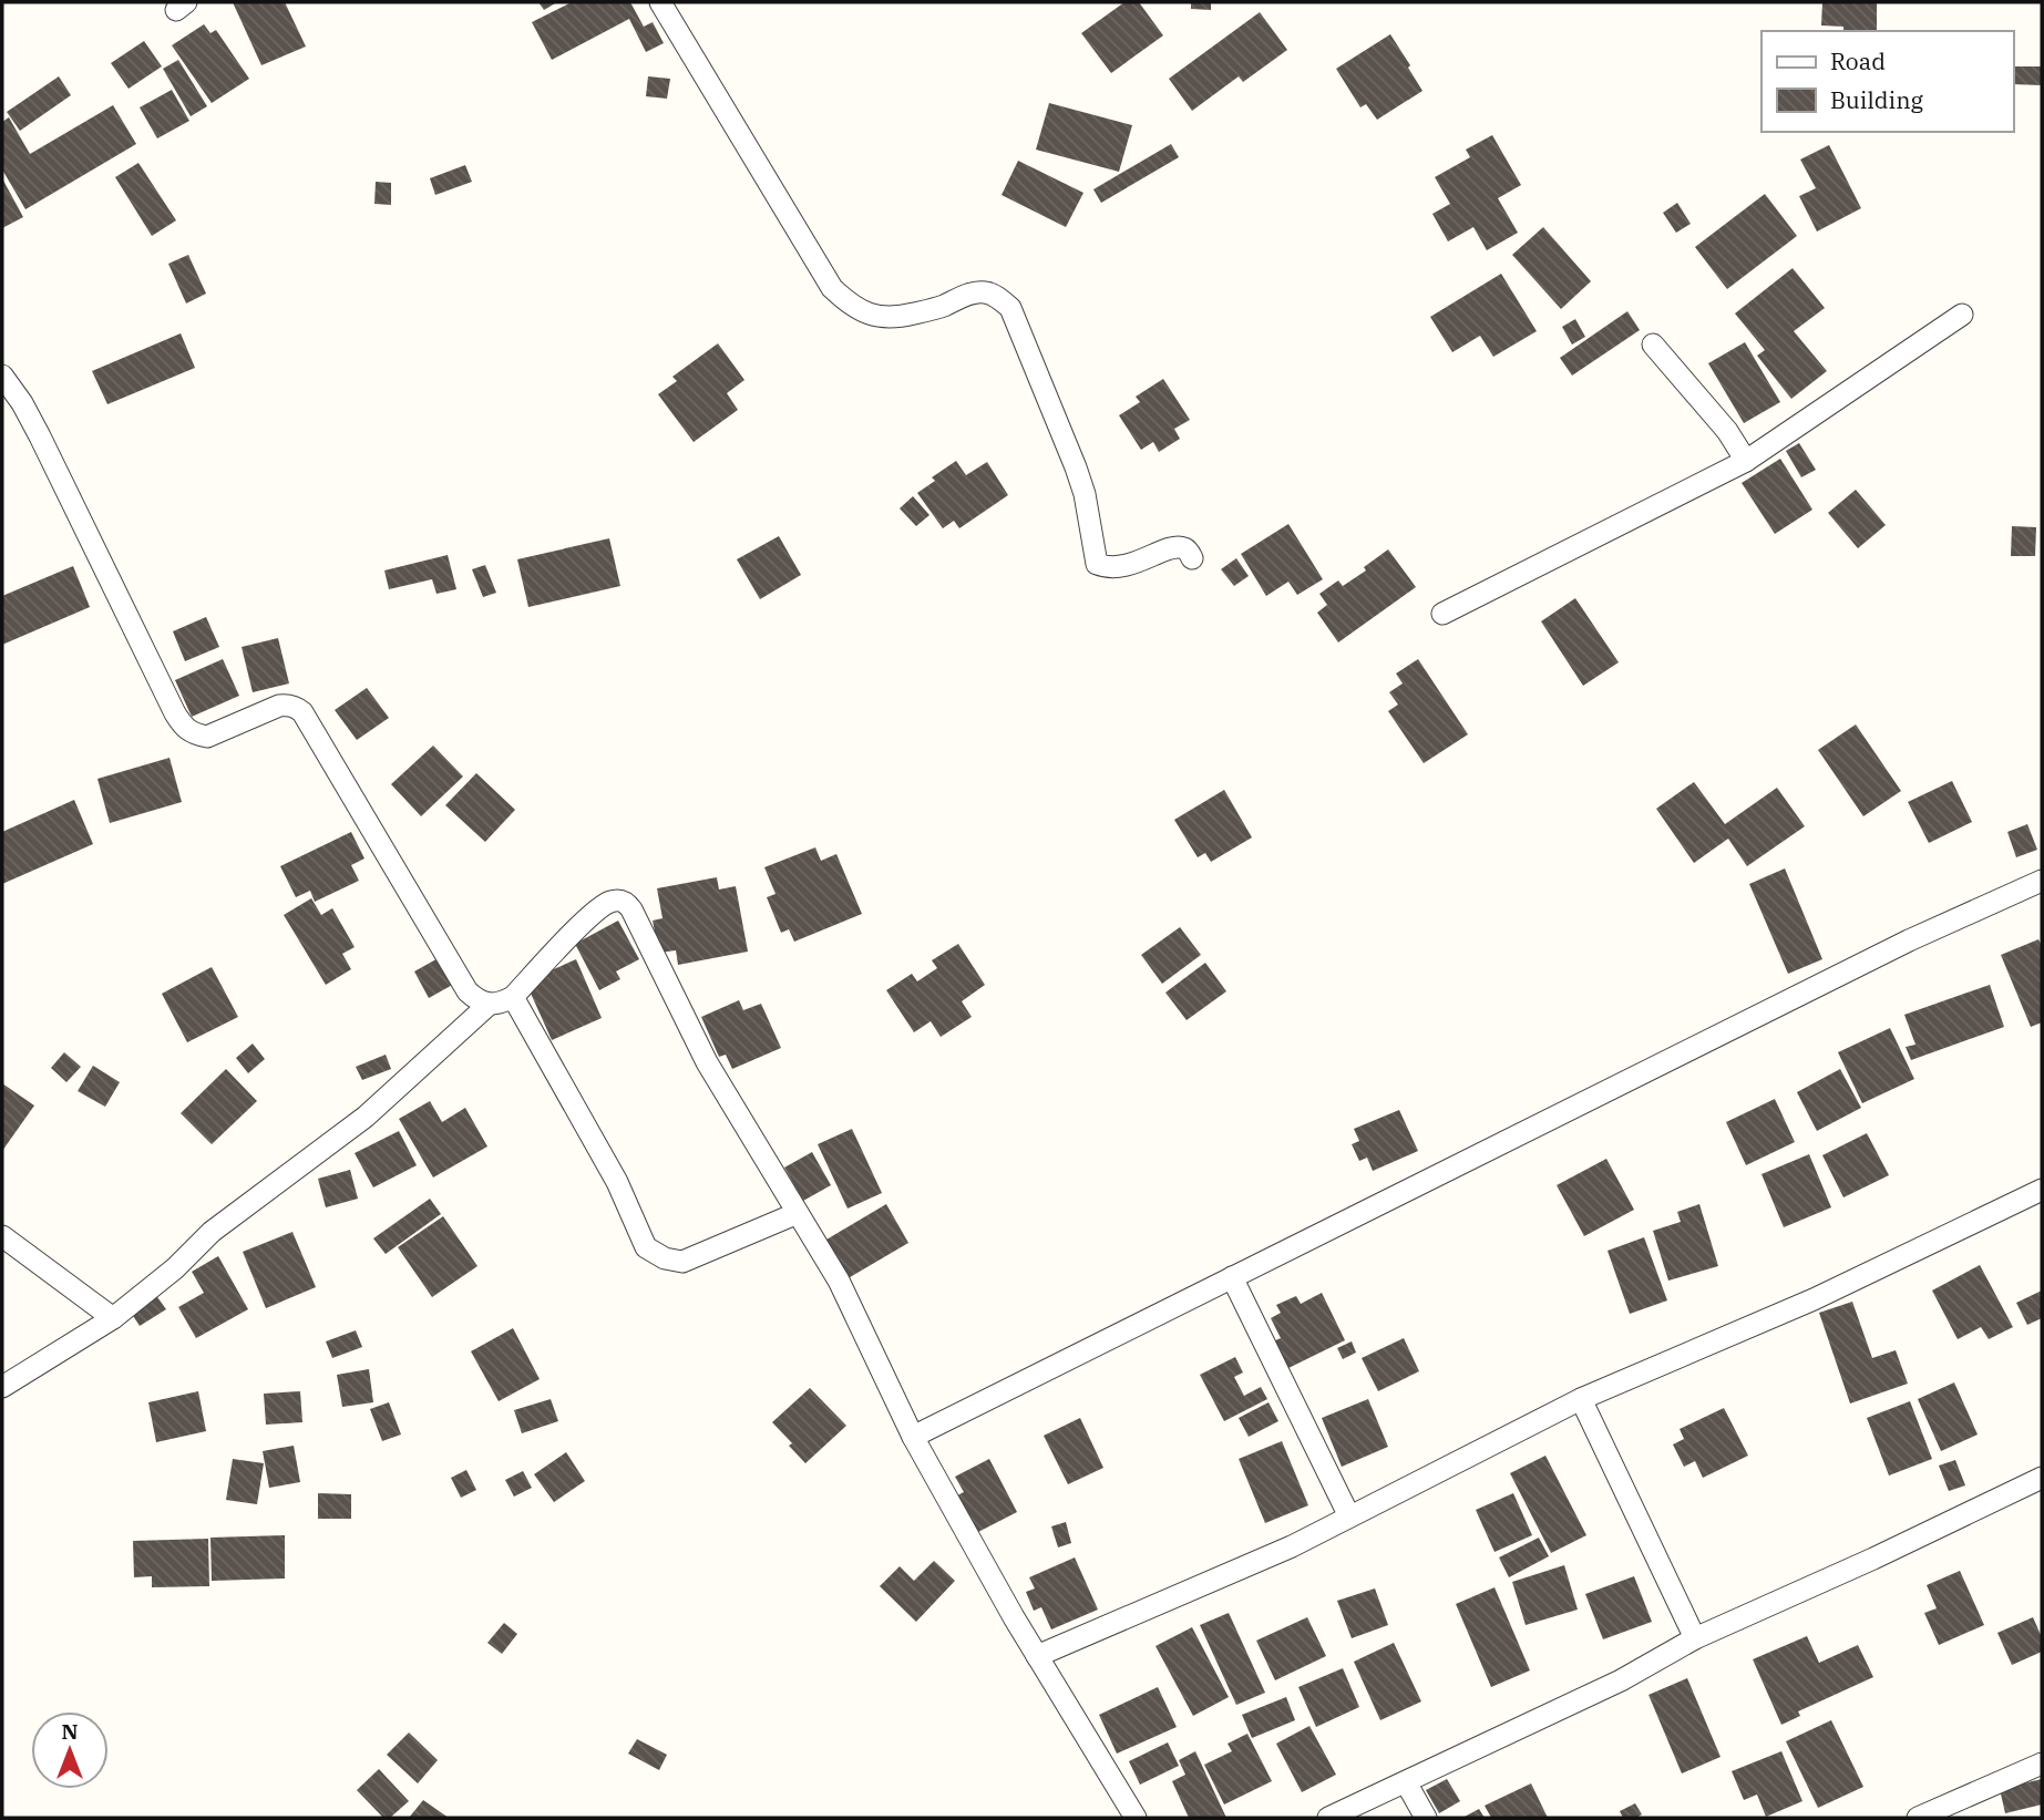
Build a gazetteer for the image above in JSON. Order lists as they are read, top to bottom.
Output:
{
  "legend": ["Road", "Building"],
  "north": "top"
}
